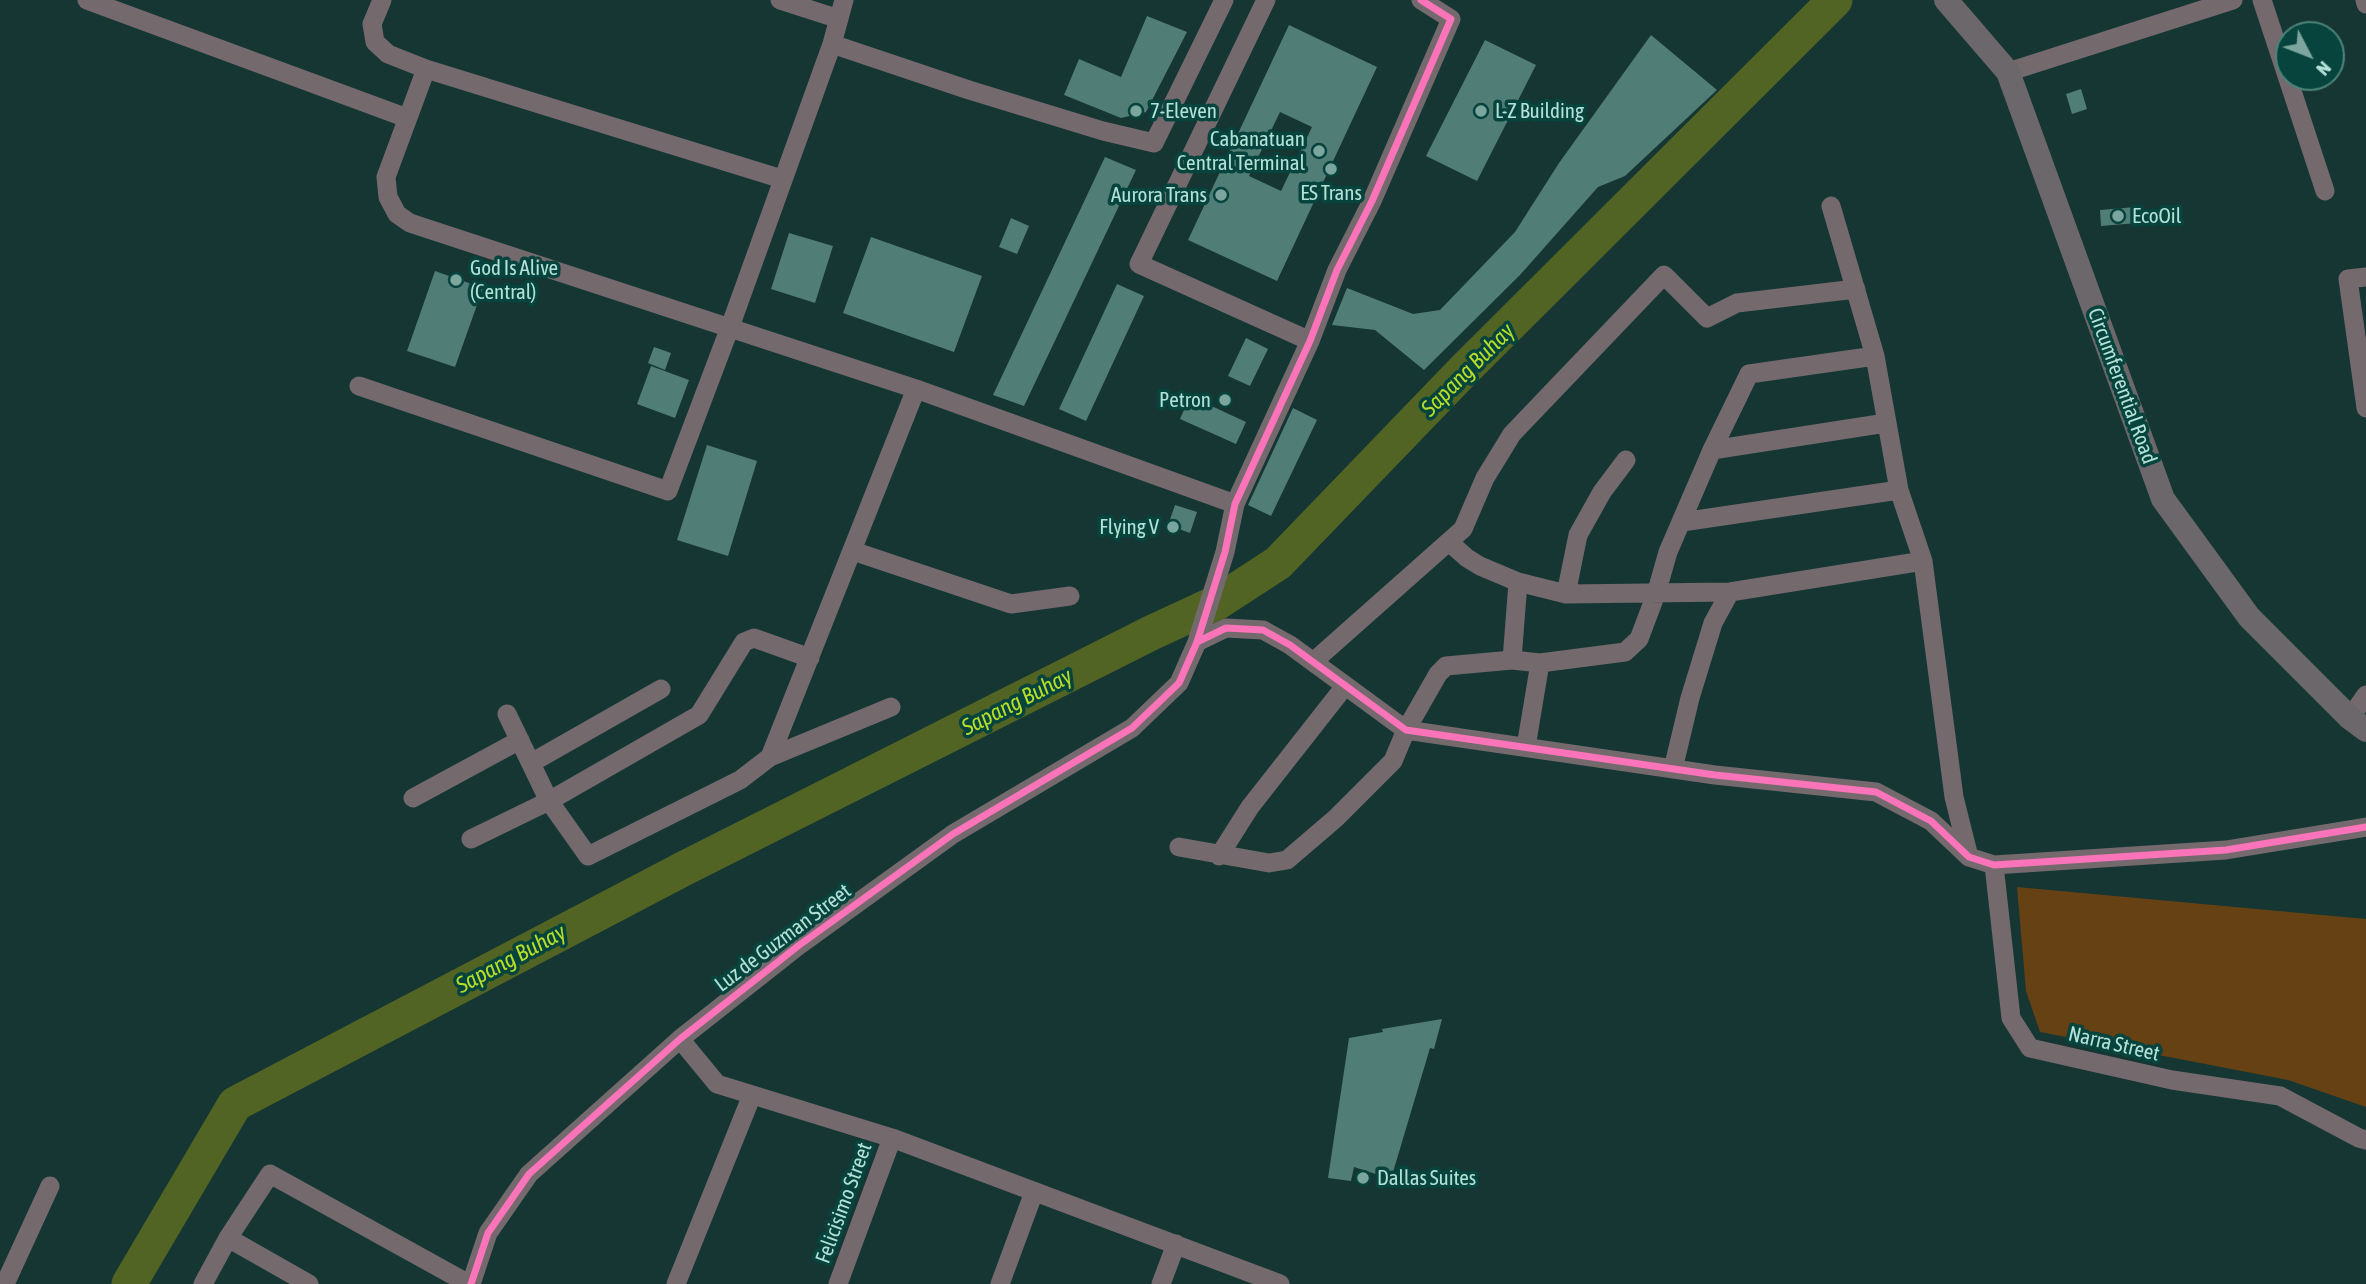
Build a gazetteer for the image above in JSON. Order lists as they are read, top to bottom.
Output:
{
  "streets": {
    "main road": ["Circumferential Road"],
    "street": ["Luz de Guzman Street", "Narra Street", "Felicisimo Street"]
  },
  "water": ["Sapang Buhay"],
  "places": [
    "7-Eleven",
    "L-Z Building",
    "Cabanatuan Central Terminal",
    "ES Trans",
    "Aurora Trans",
    "EcoOil",
    "God Is Alive (Central)",
    "Petron",
    "Flying V",
    "Dallas Suites"
  ],
  "north": "bottom right"
}
